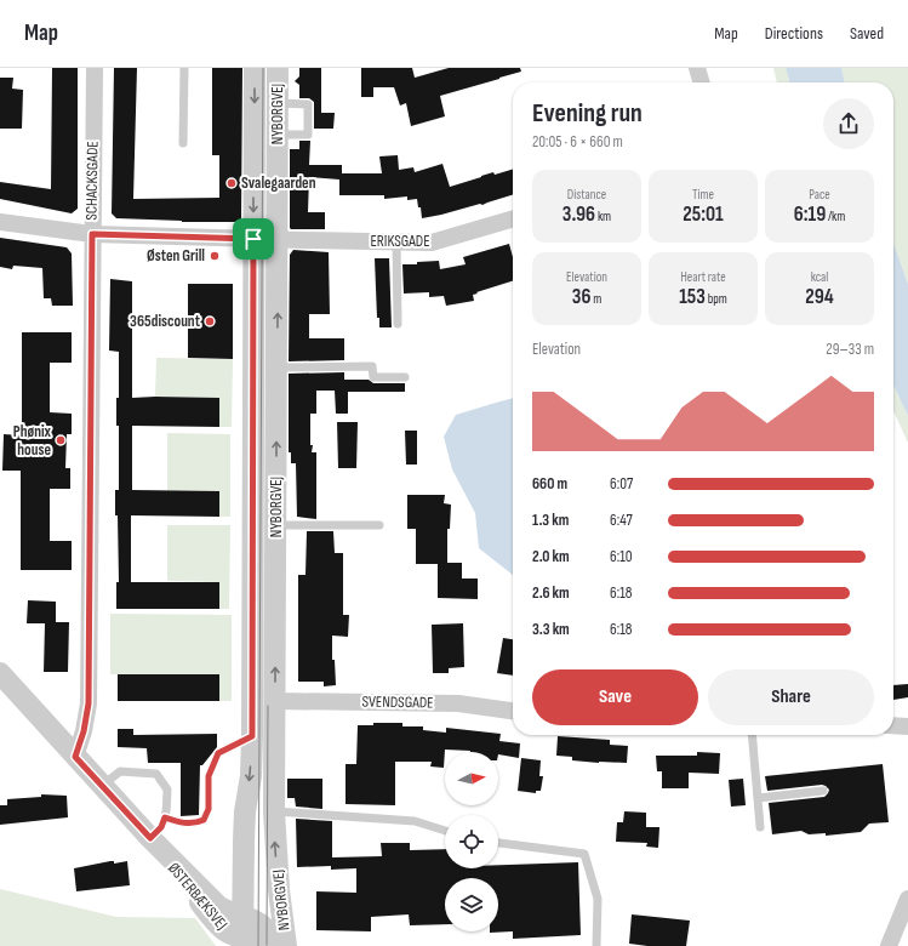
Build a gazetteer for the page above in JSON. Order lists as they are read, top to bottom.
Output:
{
  "streets": {
    "street": [
      "NYBORGVEJ",
      "SCHACKSGADE",
      "ERIKSGADE",
      "SVENDSGADE",
      "ØSTERBÆKSVEJ"
    ]
  },
  "crossings": [
    ["NYBORGVEJ", "ERIKSGADE"],
    ["NYBORGVEJ", "SVENDSGADE"],
    ["NYBORGVEJ", "ØSTERBÆKSVEJ"],
    ["SCHACKSGADE", "ERIKSGADE"],
    ["SCHACKSGADE", "ØSTERBÆKSVEJ"]
  ],
  "places": [
    "Svalegaarden",
    "Østen Grill",
    "365discount",
    "Phønix house"
  ],
  "north": "right",
  "page": {
    "header": "Map",
    "nav": ["Map", "Directions", "Saved"],
    "heading": ["Evening run", "20:05 · 6 × 660 m"],
    "stats": [
      ["Distance", "3.96 km"],
      ["Time", "25:01"],
      ["Pace", "6:19 /km"],
      ["Elevation", "36 m"],
      ["Heart rate", "153 bpm"],
      ["kcal", "294"]
    ],
    "chart": ["Elevation", "29–33 m"],
    "list": [
      {
        "name": "660 m",
        "note": "6:07"
      },
      {
        "name": "1.3 km",
        "note": "6:47"
      },
      {
        "name": "2.0 km",
        "note": "6:10"
      },
      {
        "name": "2.6 km",
        "note": "6:18"
      },
      {
        "name": "3.3 km",
        "note": "6:18"
      }
    ],
    "buttons": ["Save", "Share"]
  }
}
